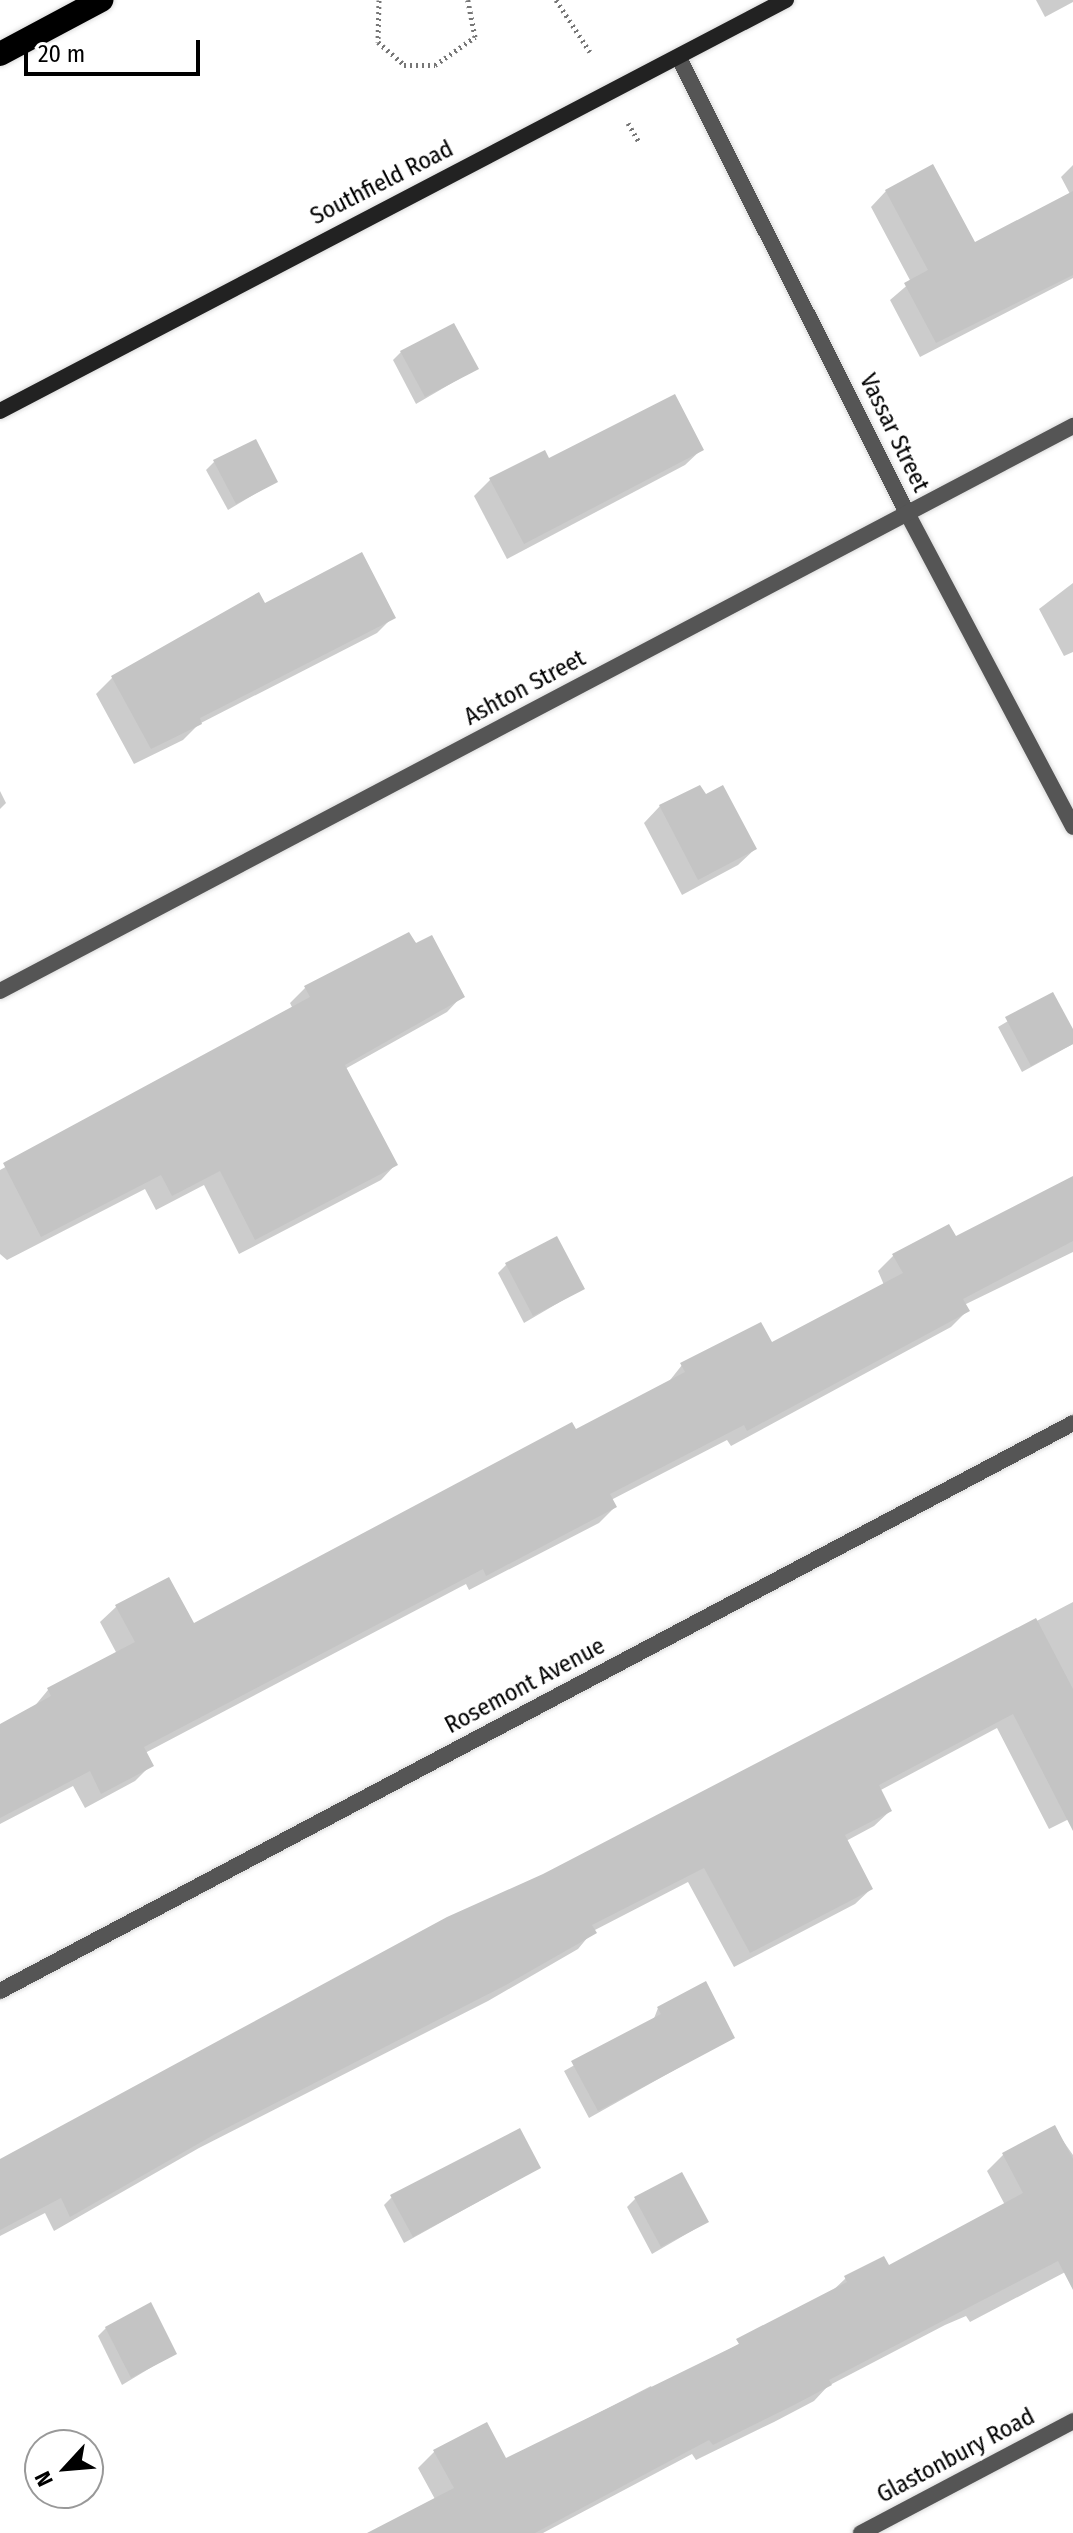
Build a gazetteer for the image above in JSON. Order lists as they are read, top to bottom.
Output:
{
  "streets": {
    "main road": ["Southfield Road"],
    "street": [
      "Vassar Street",
      "Ashton Street",
      "Rosemont Avenue",
      "Glastonbury Road"
    ]
  },
  "crossings": [
    ["Southfield Road", "Vassar Street"],
    ["Vassar Street", "Ashton Street"]
  ],
  "scale_bar": "20 m",
  "north": "bottom left"
}
